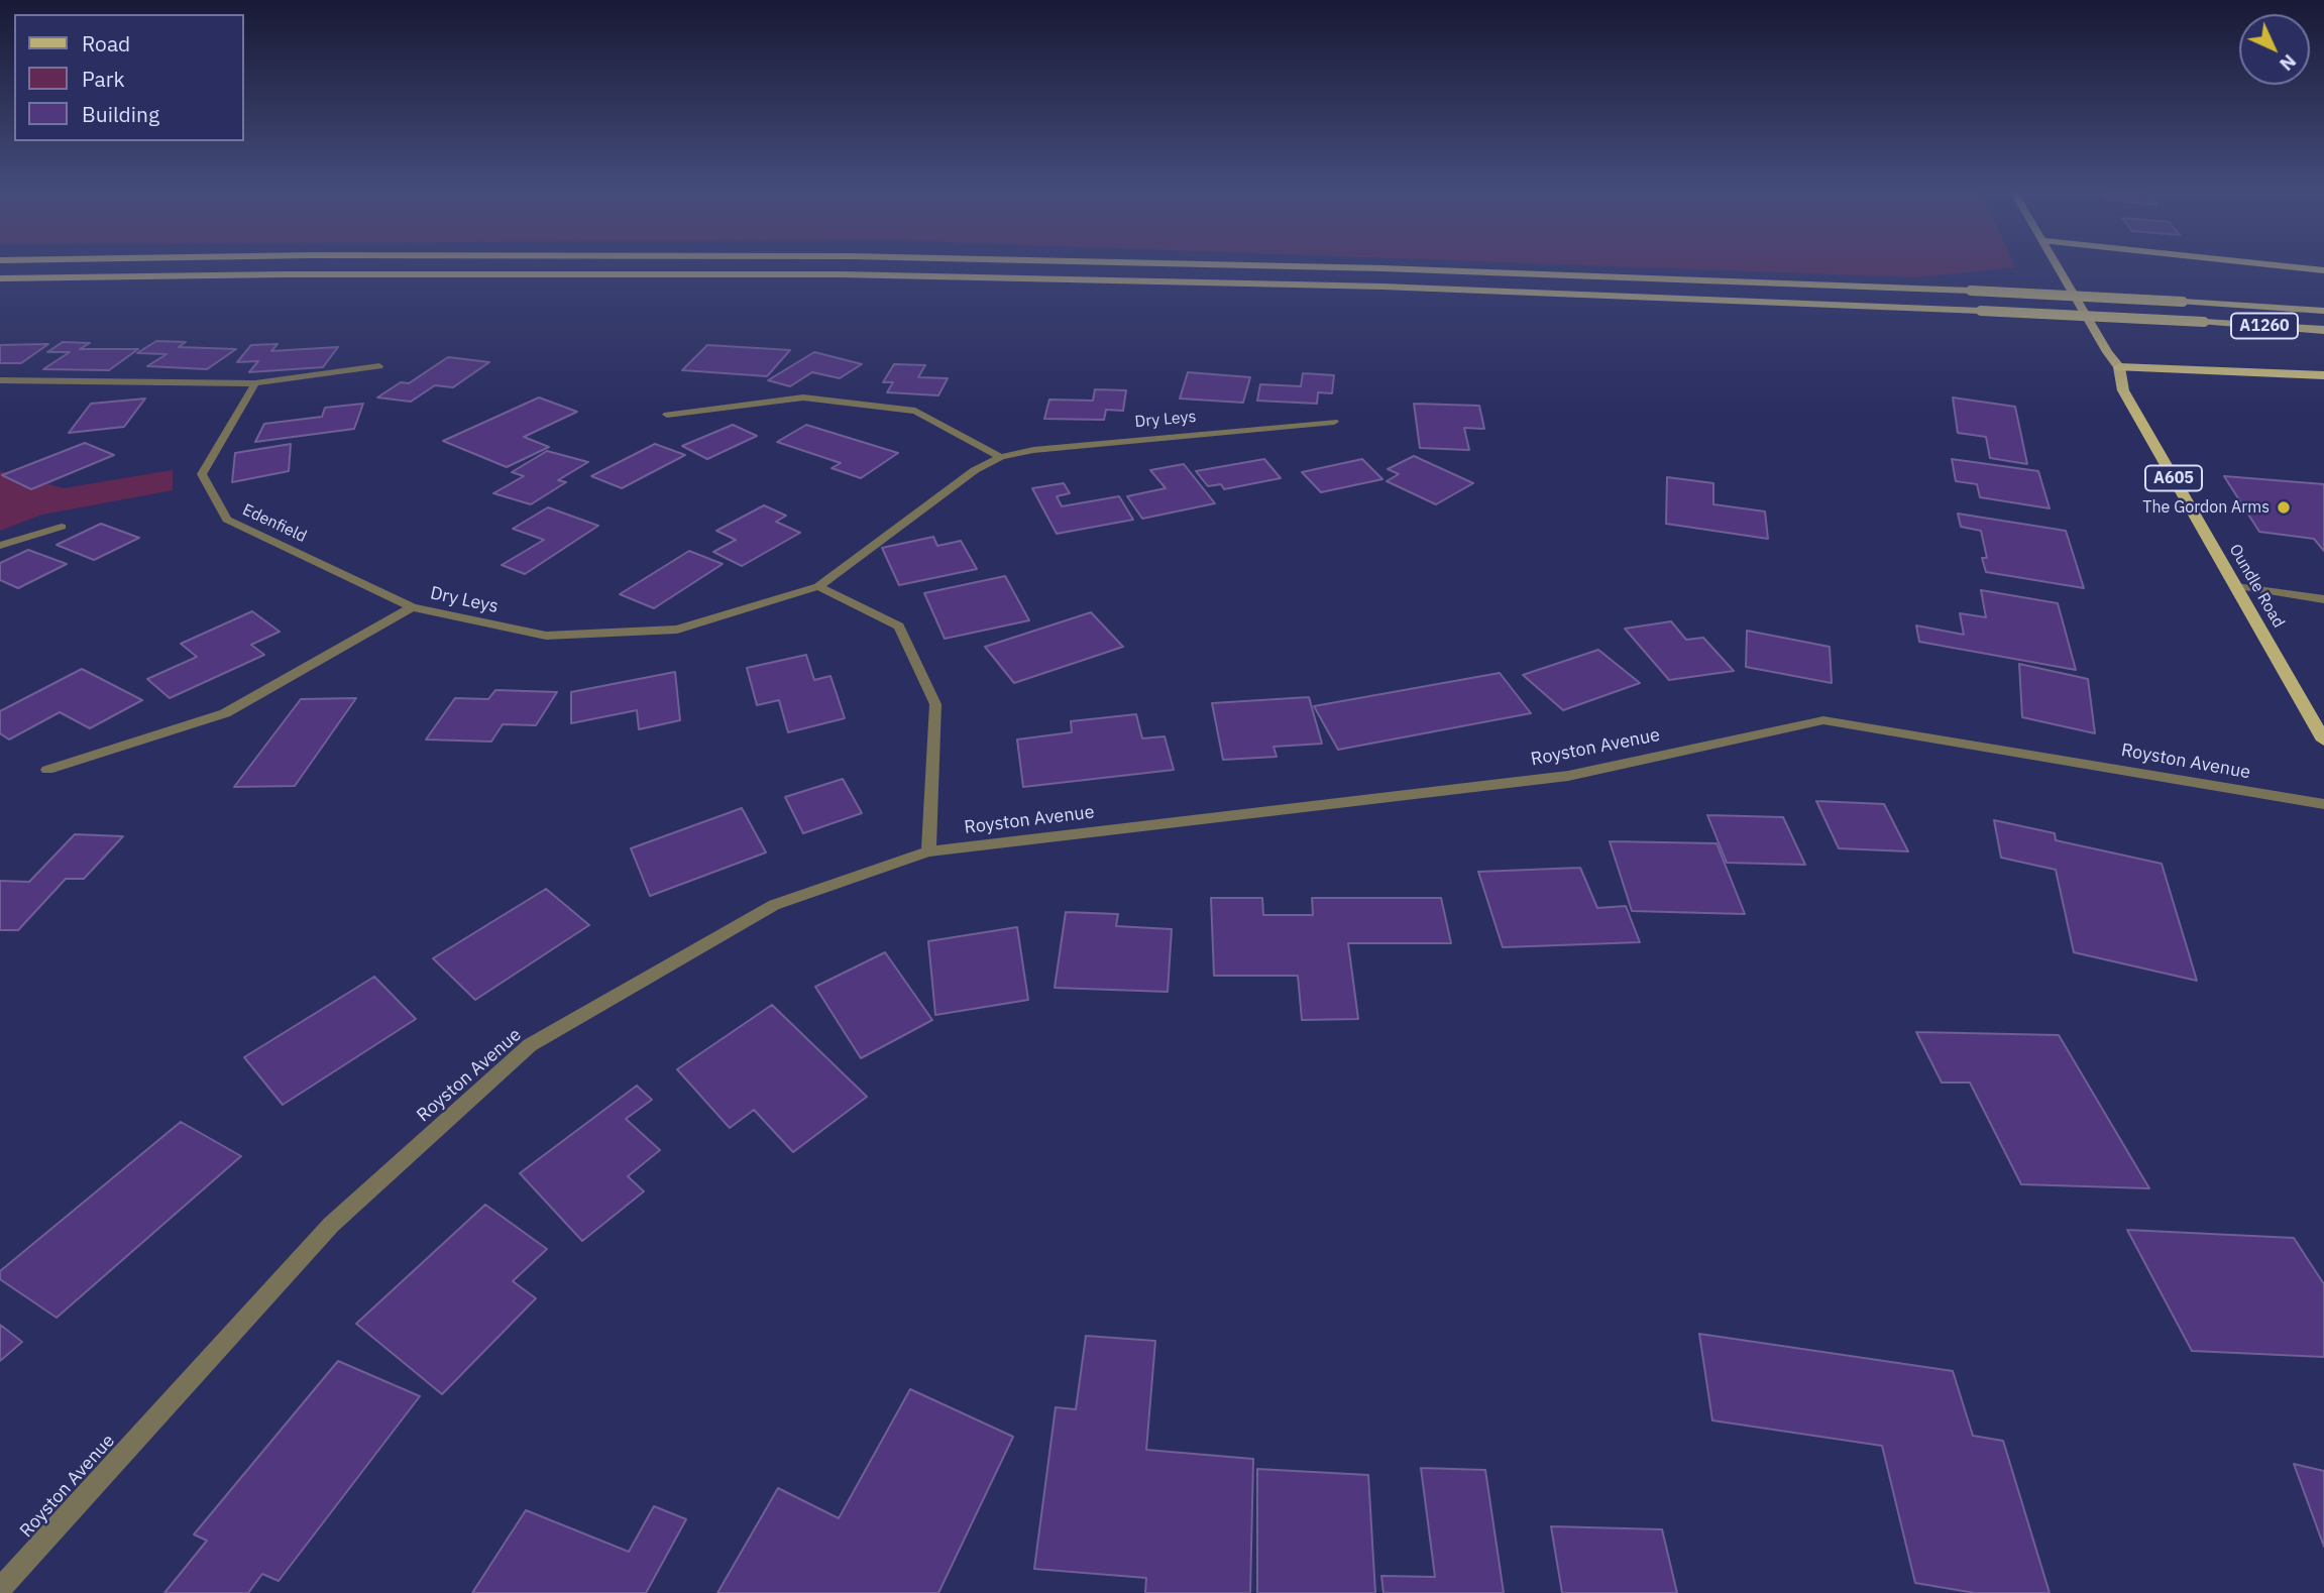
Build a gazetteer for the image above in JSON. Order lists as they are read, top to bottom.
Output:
{
  "streets": {
    "highway": ["A1260"],
    "main road": ["A605", "Oundle Road"],
    "street": ["Dry Leys", "Edenfield", "Royston Avenue"]
  },
  "crossings": [
    ["Dry Leys", "Edenfield"]
  ],
  "places": ["The Gordon Arms"],
  "legend": ["Road", "Park", "Building"],
  "north": "bottom right"
}
